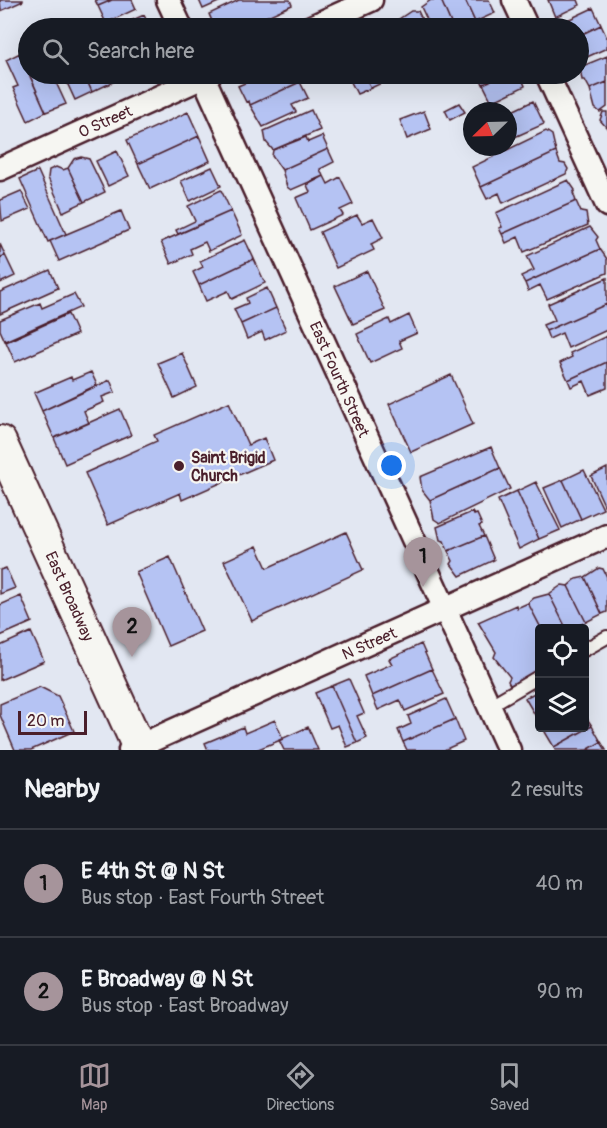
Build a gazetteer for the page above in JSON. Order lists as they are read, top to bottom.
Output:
{
  "streets": {
    "main road": ["East Broadway"],
    "street": ["O Street", "East Fourth Street", "N Street"]
  },
  "crossings": [
    ["East Fourth Street", "N Street"],
    ["East Broadway", "N Street"]
  ],
  "places": ["Saint Brigid Church"],
  "scale_bar": "20 m",
  "north": "bottom left",
  "page": {
    "search": "Search here",
    "pins": ["1", "2"],
    "scale": "20 m",
    "heading": ["Nearby", "2 results"],
    "list": [
      {
        "mark": "1",
        "name": "E 4th St @ N St",
        "note": "Bus stop · East Fourth Street",
        "value": "40 m"
      },
      {
        "mark": "2",
        "name": "E Broadway @ N St",
        "note": "Bus stop · East Broadway",
        "value": "90 m"
      }
    ],
    "nav": ["Map", "Directions", "Saved"]
  }
}
